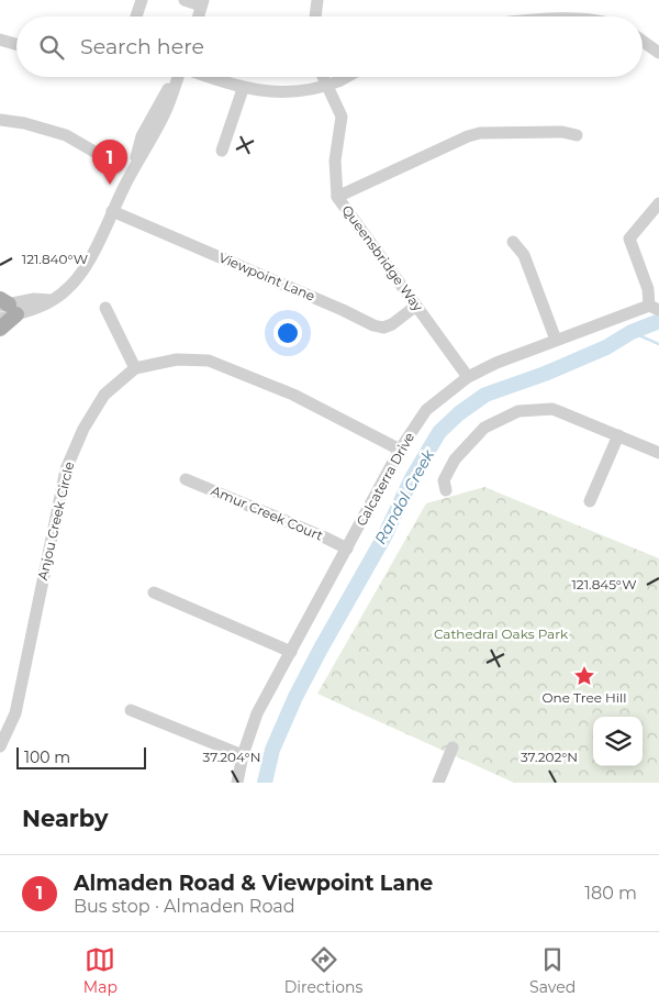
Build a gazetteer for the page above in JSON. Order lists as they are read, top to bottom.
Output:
{
  "streets": {
    "street": [
      "Queensbridge Way",
      "Viewpoint Lane",
      "Calcaterra Drive",
      "Amur Creek Court",
      "Anjou Creek Circle"
    ]
  },
  "crossings": [
    ["Queensbridge Way", "Viewpoint Lane"],
    ["Queensbridge Way", "Calcaterra Drive"],
    ["Calcaterra Drive", "Amur Creek Court"],
    ["Calcaterra Drive", "Anjou Creek Circle"]
  ],
  "water": ["Randol Creek"],
  "parks": ["Cathedral Oaks Park"],
  "places": {
    "place": ["One Tree Hill"]
  },
  "scale_bar": "100 m",
  "page": {
    "search": "Search here",
    "pins": "1",
    "scale": "100 m",
    "heading": "Nearby",
    "list": [
      {
        "mark": "1",
        "name": "Almaden Road & Viewpoint Lane",
        "note": "Bus stop · Almaden Road",
        "value": "180 m"
      }
    ],
    "nav": ["Map", "Directions", "Saved"]
  },
  "coordinates": [
    "121.840°W",
    "121.845°W",
    "37.204°N",
    "37.202°N"
  ]
}
